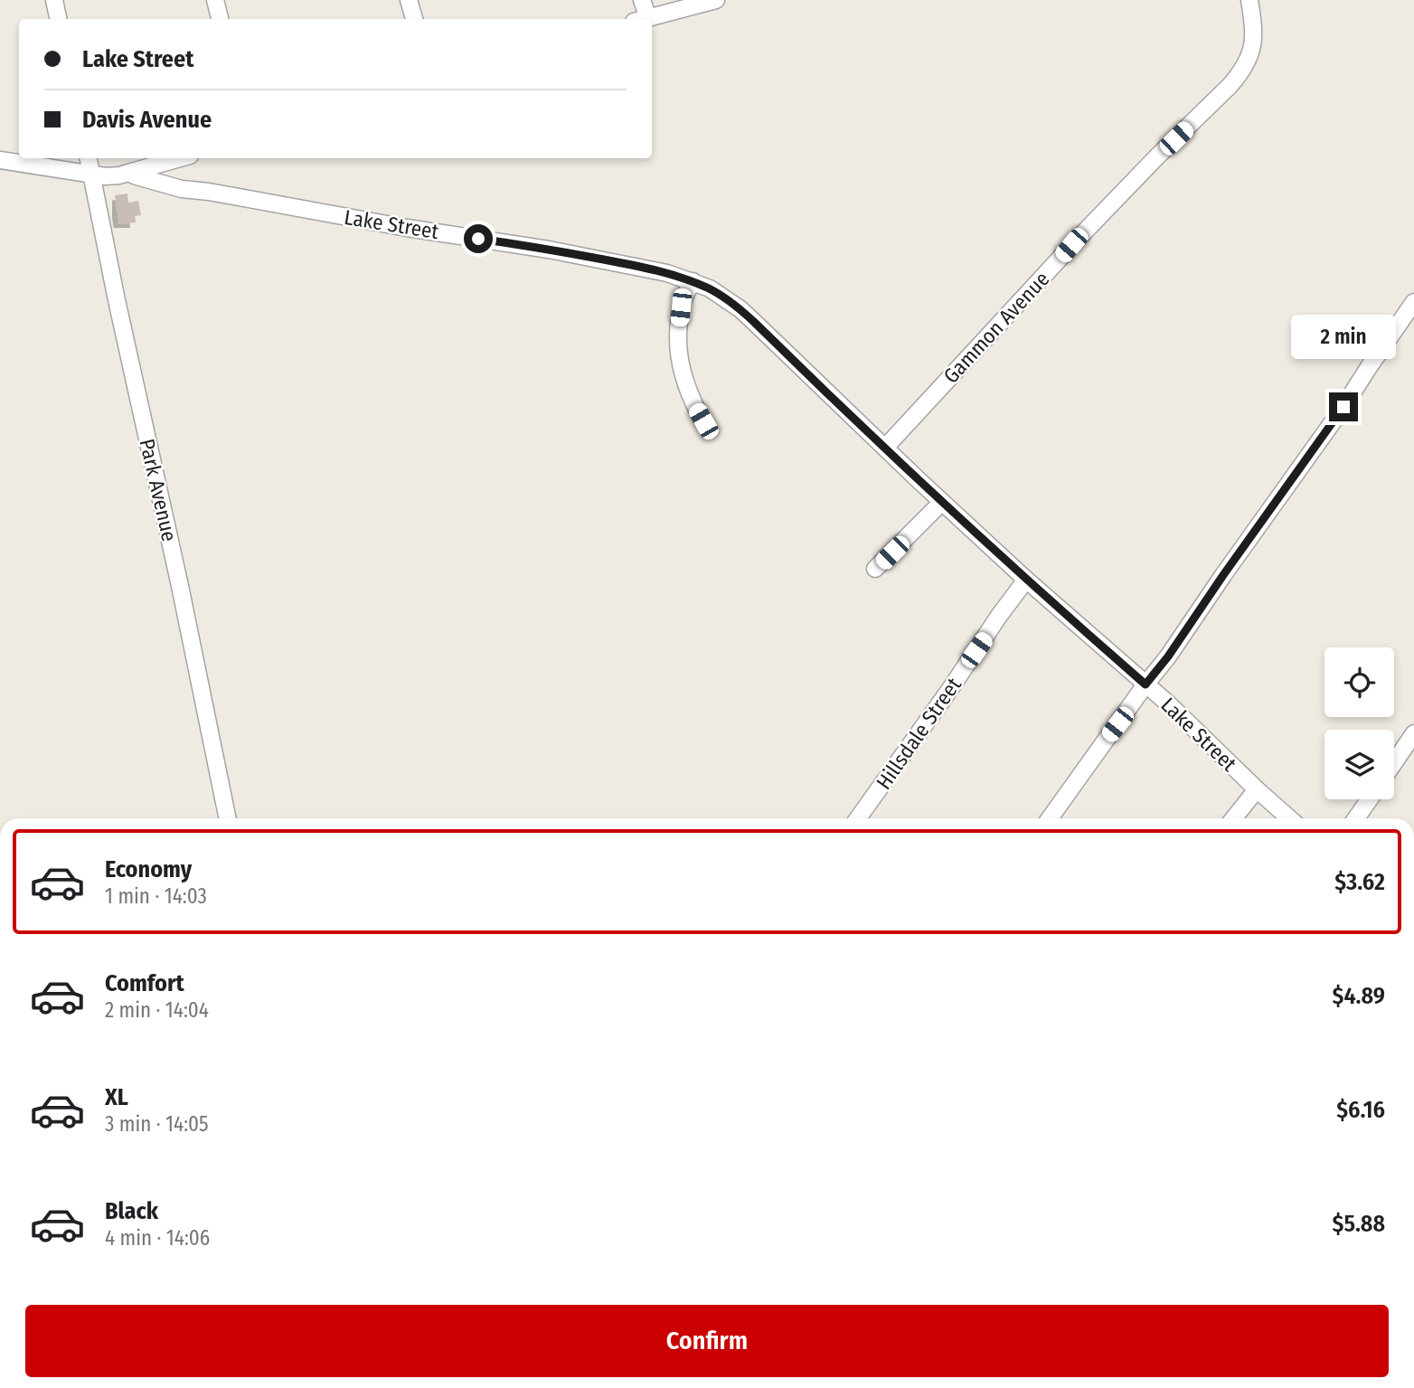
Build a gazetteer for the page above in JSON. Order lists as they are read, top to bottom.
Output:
{
  "streets": {
    "street": [
      "Lake Street",
      "Gammon Avenue",
      "Park Avenue",
      "Hillsdale Street"
    ]
  },
  "crossings": [
    ["Lake Street", "Gammon Avenue"],
    ["Lake Street", "Park Avenue"],
    ["Lake Street", "Hillsdale Street"]
  ],
  "page": {
    "banner": ["Lake Street", "Davis Avenue"],
    "bubble": "2 min",
    "list": [
      {
        "name": "Economy",
        "note": "1 min · 14:03",
        "value": "$3.62"
      },
      {
        "name": "Comfort",
        "note": "2 min · 14:04",
        "value": "$4.89"
      },
      {
        "name": "XL",
        "note": "3 min · 14:05",
        "value": "$6.16"
      },
      {
        "name": "Black",
        "note": "4 min · 14:06",
        "value": "$5.88"
      }
    ],
    "buttons": "Confirm"
  }
}
